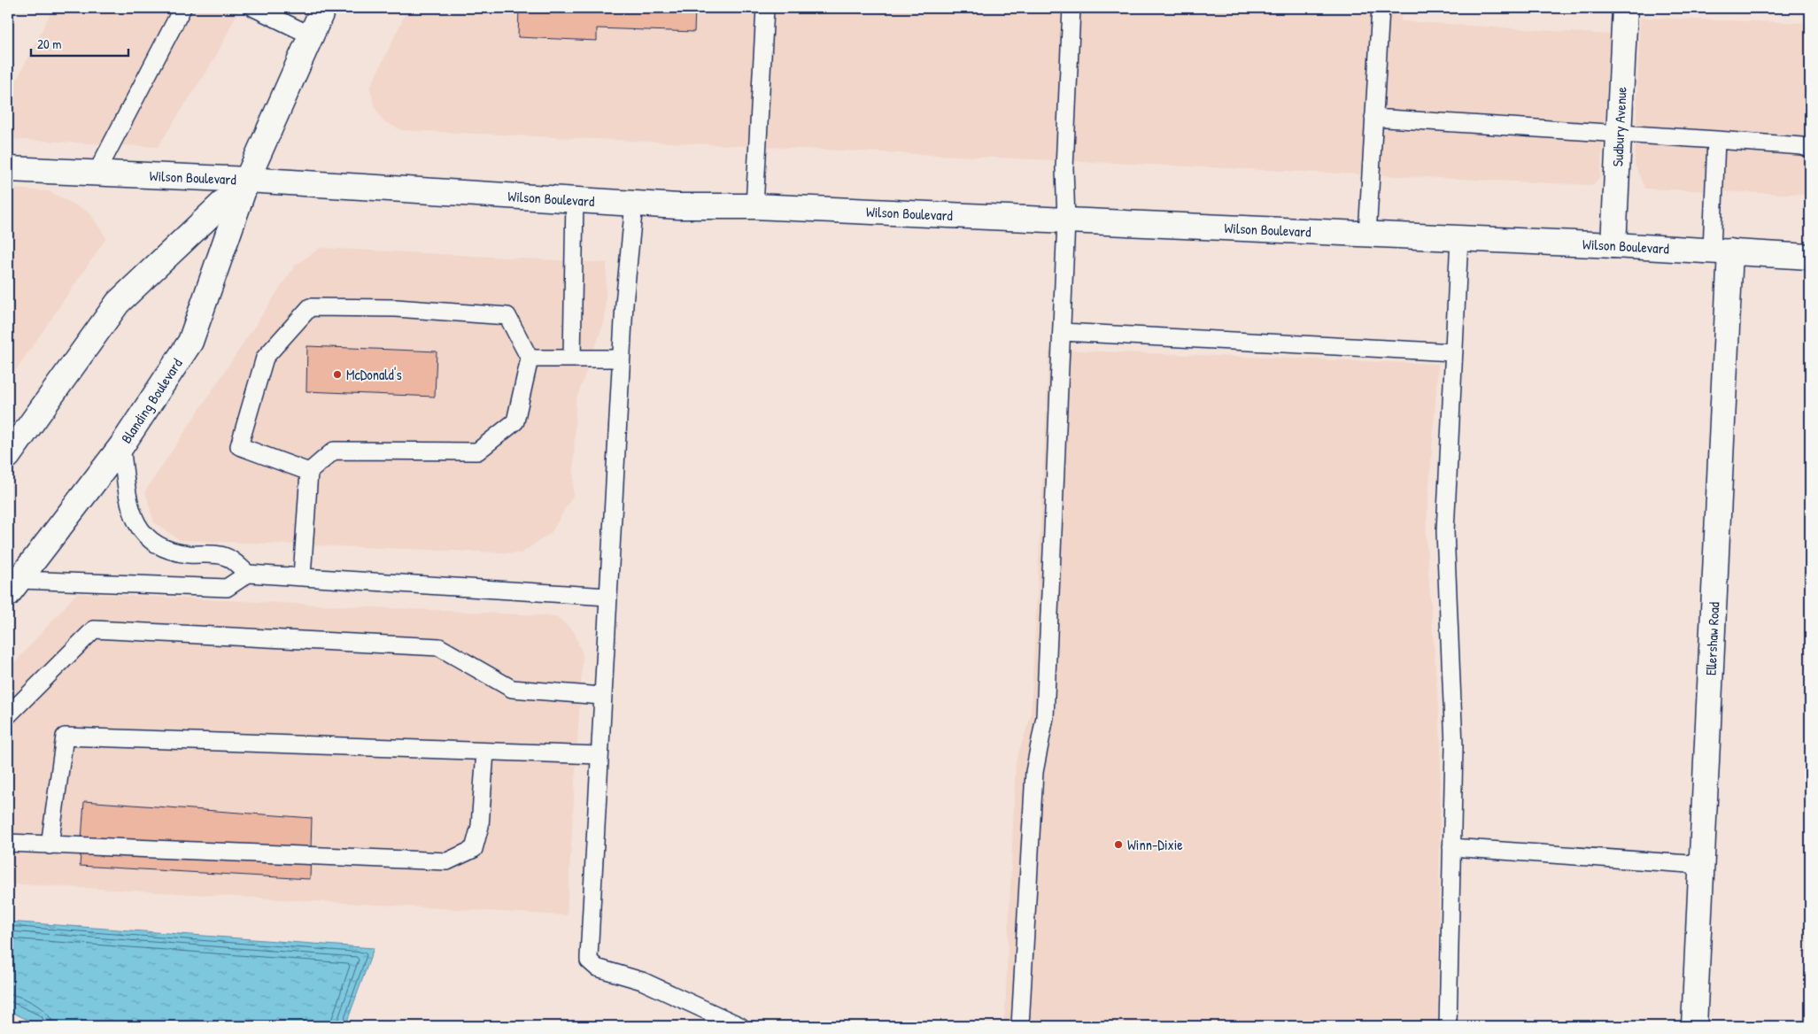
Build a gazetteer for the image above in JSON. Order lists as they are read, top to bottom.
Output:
{
  "streets": {
    "main road": [
      "Sudbury Avenue",
      "Wilson Boulevard",
      "Blanding Boulevard",
      "Ellershaw Road"
    ]
  },
  "crossings": [
    ["Sudbury Avenue", "Wilson Boulevard"],
    ["Wilson Boulevard", "Blanding Boulevard"],
    ["Wilson Boulevard", "Ellershaw Road"]
  ],
  "places": ["McDonald's", "Winn-Dixie"],
  "scale_bar": "20 m"
}
